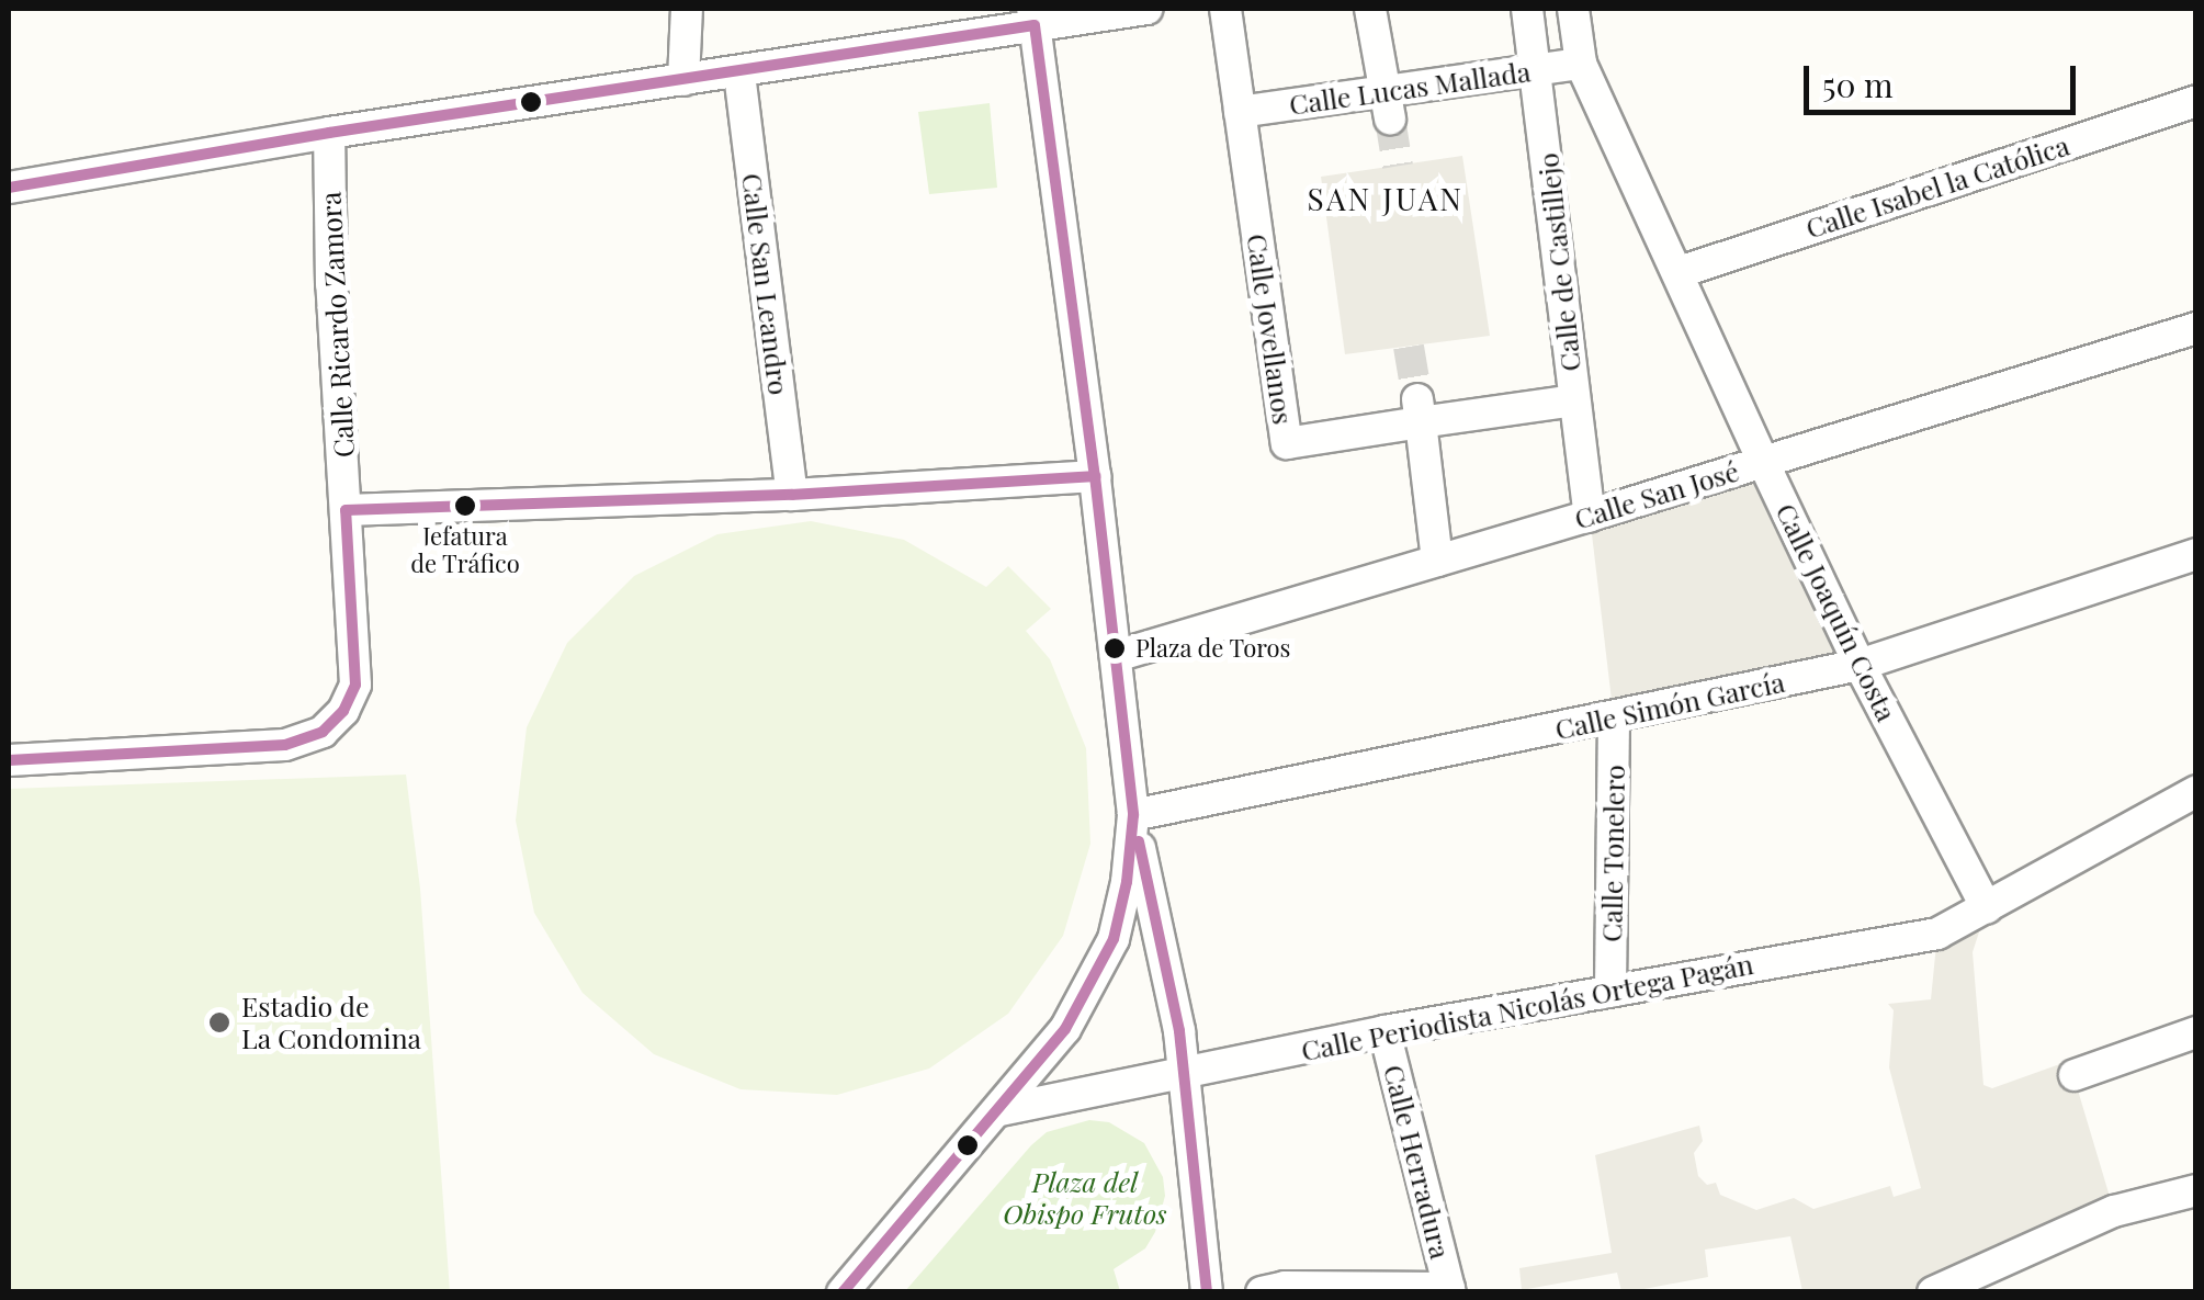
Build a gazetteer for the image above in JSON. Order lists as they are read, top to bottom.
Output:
{
  "streets": {
    "street": [
      "Calle Lucas Mallada",
      "Calle Isabel la Católica",
      "Calle de Castillejo",
      "Calle San Leandro",
      "Calle Ricardo Zamora",
      "Calle Jovellanos",
      "Calle San José",
      "Calle Joaquín Costa",
      "Calle Simón García",
      "Calle Tonelero",
      "Calle Periodista Nicolás Ortega Pagán",
      "Calle Herradura"
    ]
  },
  "crossings": [
    ["Calle Lucas Mallada", "Calle de Castillejo"],
    ["Calle Lucas Mallada", "Calle Jovellanos"],
    ["Calle Lucas Mallada", "Calle Joaquín Costa"],
    ["Calle Isabel la Católica", "Calle Joaquín Costa"],
    ["Calle de Castillejo", "Calle San José"],
    ["Calle San José", "Calle Joaquín Costa"],
    ["Calle Joaquín Costa", "Calle Simón García"],
    ["Calle Joaquín Costa", "Calle Periodista Nicolás Ortega Pagán"],
    ["Calle Simón García", "Calle Tonelero"],
    ["Calle Tonelero", "Calle Periodista Nicolás Ortega Pagán"],
    ["Calle Periodista Nicolás Ortega Pagán", "Calle Herradura"]
  ],
  "districts": ["SAN JUAN"],
  "parks": ["Plaza del Obispo Frutos"],
  "places": ["Jefatura de Tráfico", "Plaza de Toros", "Estadio de La Condomina"],
  "scale_bar": "50 m"
}
